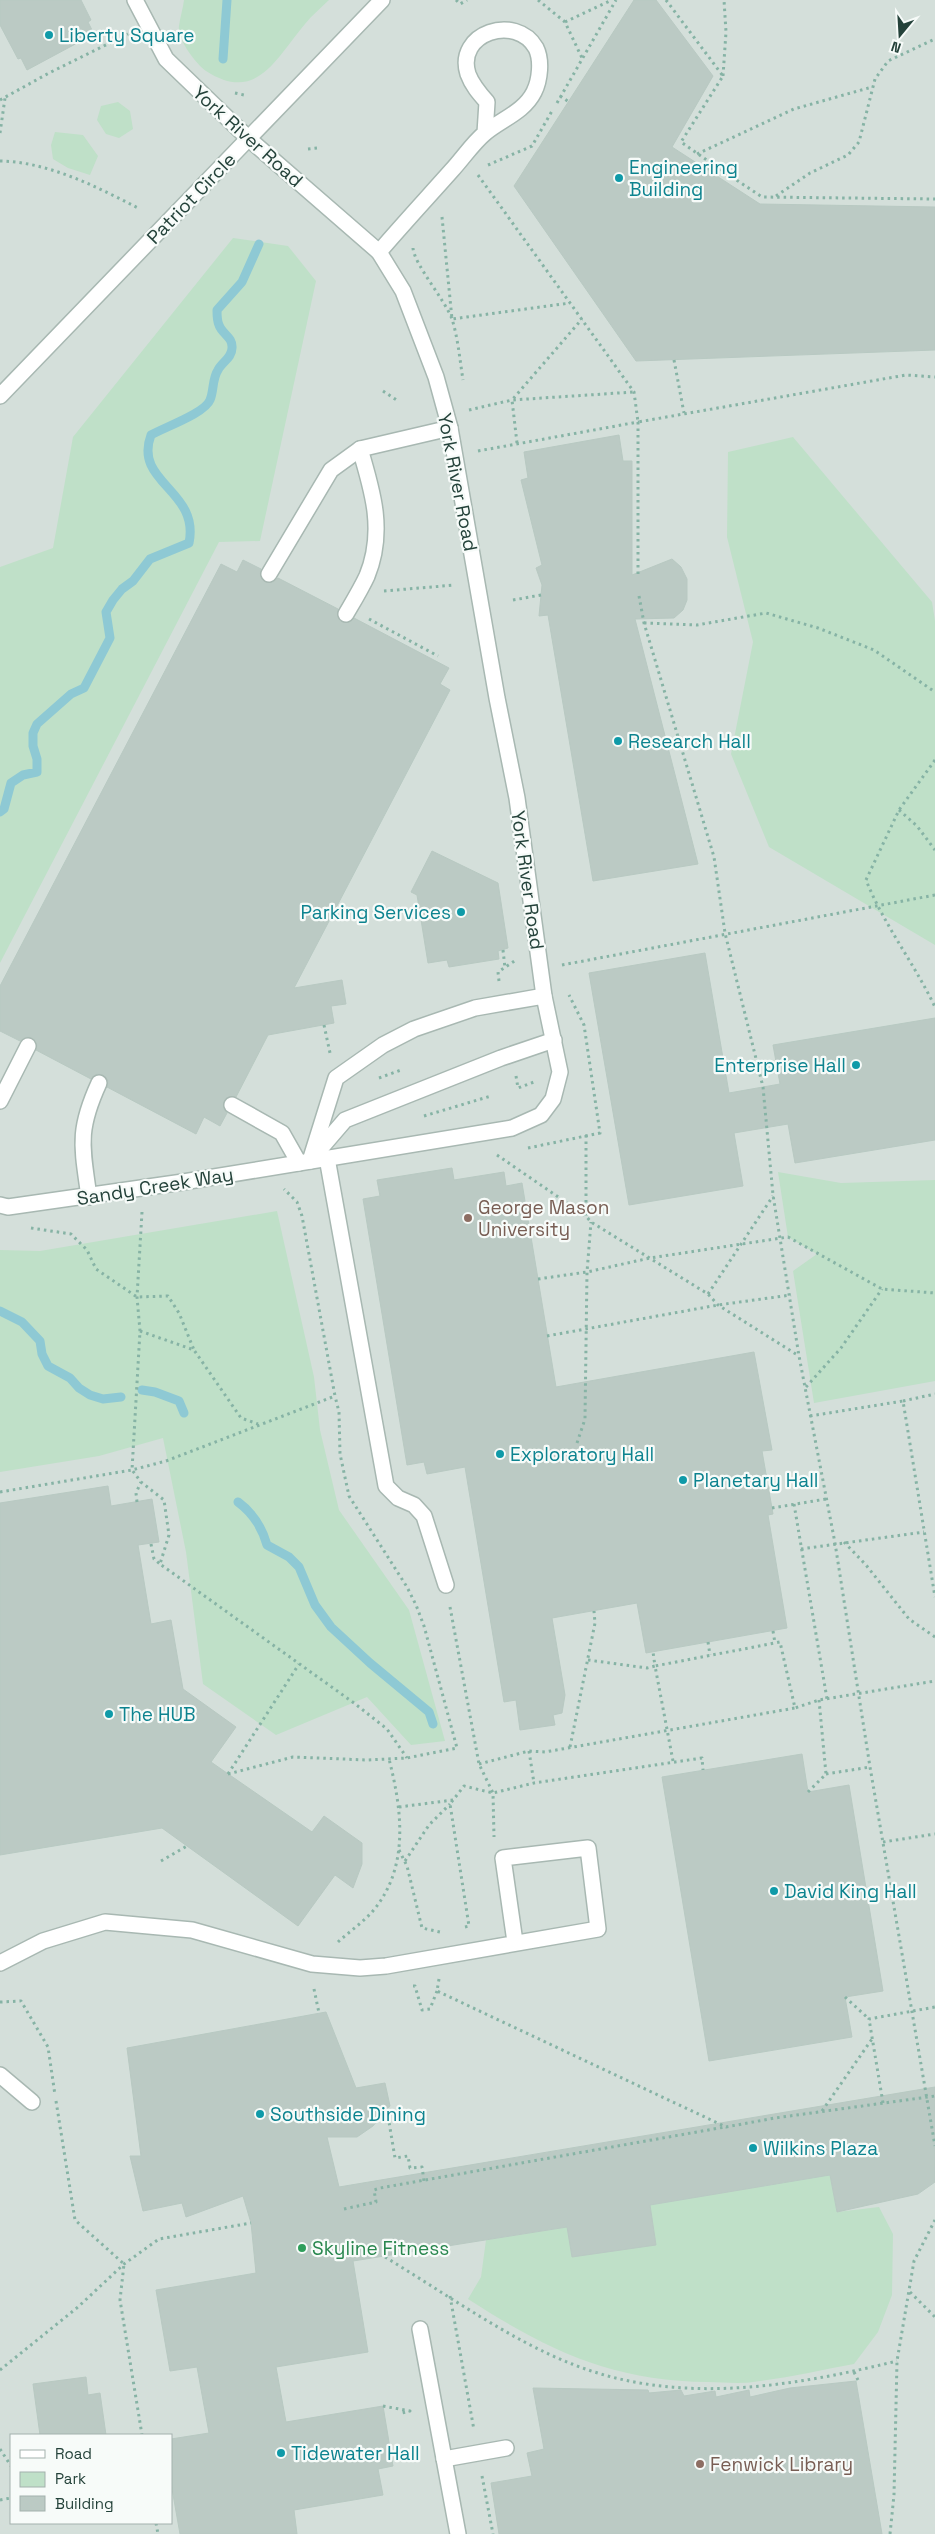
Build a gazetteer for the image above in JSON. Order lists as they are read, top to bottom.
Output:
{
  "streets": {
    "street": ["York River Road", "Patriot Circle", "Sandy Creek Way"]
  },
  "crossings": [
    ["York River Road", "Patriot Circle"],
    ["York River Road", "Sandy Creek Way"]
  ],
  "places": [
    "Liberty Square",
    "Engineering Building",
    "Research Hall",
    "Parking Services",
    "Enterprise Hall",
    "George Mason University",
    "Exploratory Hall",
    "Planetary Hall",
    "The HUB",
    "David King Hall",
    "Southside Dining",
    "Wilkins Plaza",
    "Skyline Fitness",
    "Tidewater Hall",
    "Fenwick Library"
  ],
  "legend": ["Road", "Park", "Building"],
  "north": "bottom"
}
